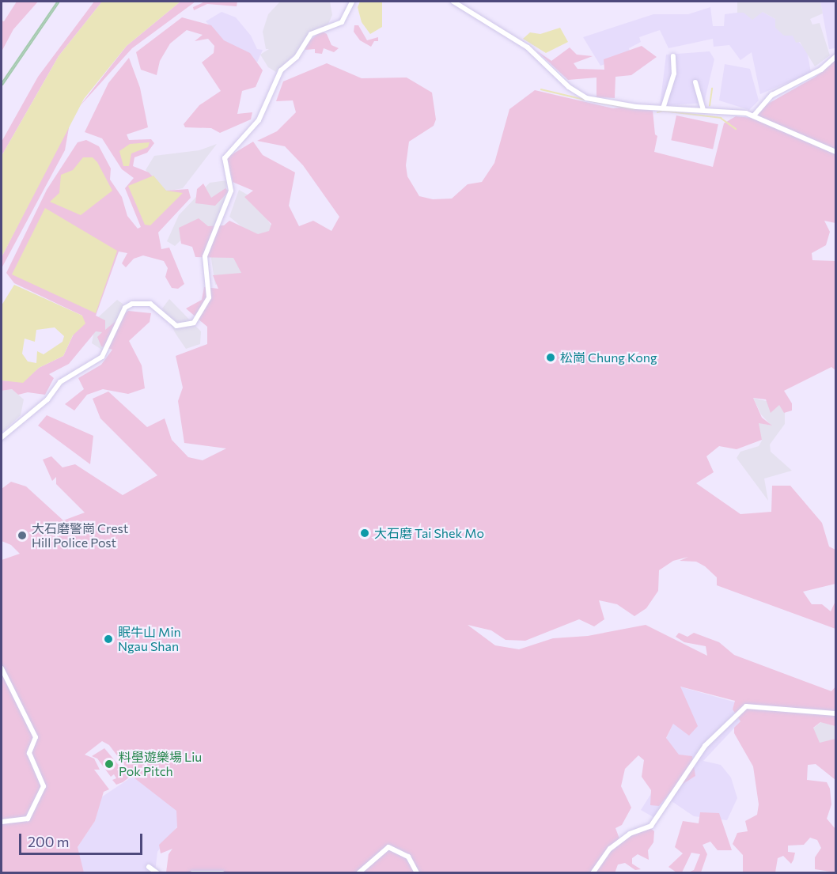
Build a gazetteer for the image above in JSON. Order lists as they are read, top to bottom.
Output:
{
  "places": [
    "松崗 Chung Kong",
    "大石磨 Tai Shek Mo",
    "大石磨警崗 Crest Hill Police Post",
    "眠牛山 Min Ngau Shan",
    "料壆遊樂場 Liu Pok Pitch"
  ],
  "scale_bar": "200 m"
}
